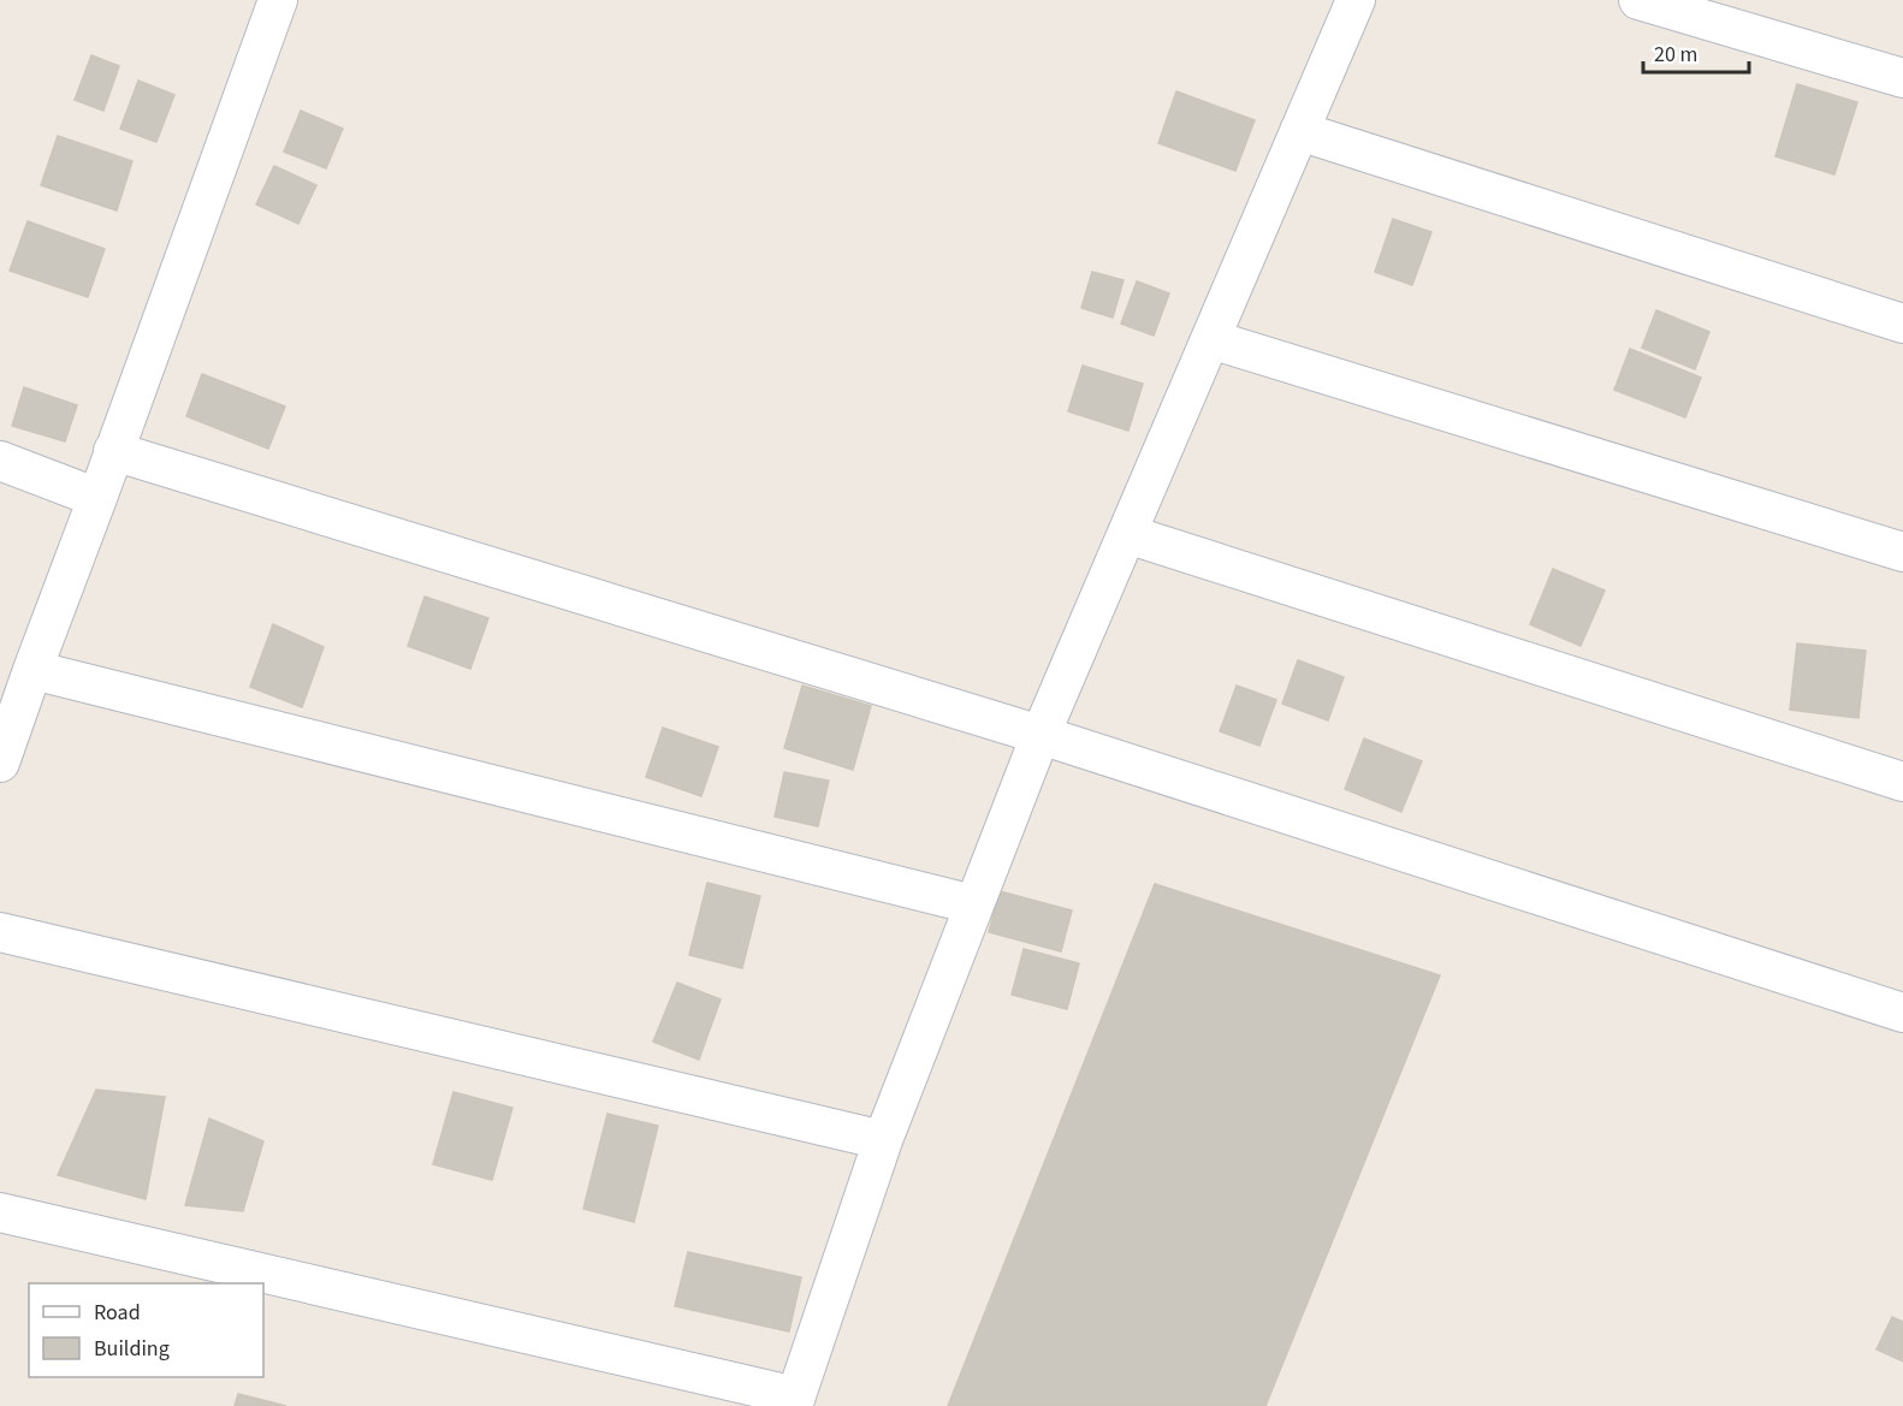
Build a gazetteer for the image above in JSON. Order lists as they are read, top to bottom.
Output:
{
  "legend": ["Road", "Building"],
  "scale_bar": "20 m"
}
